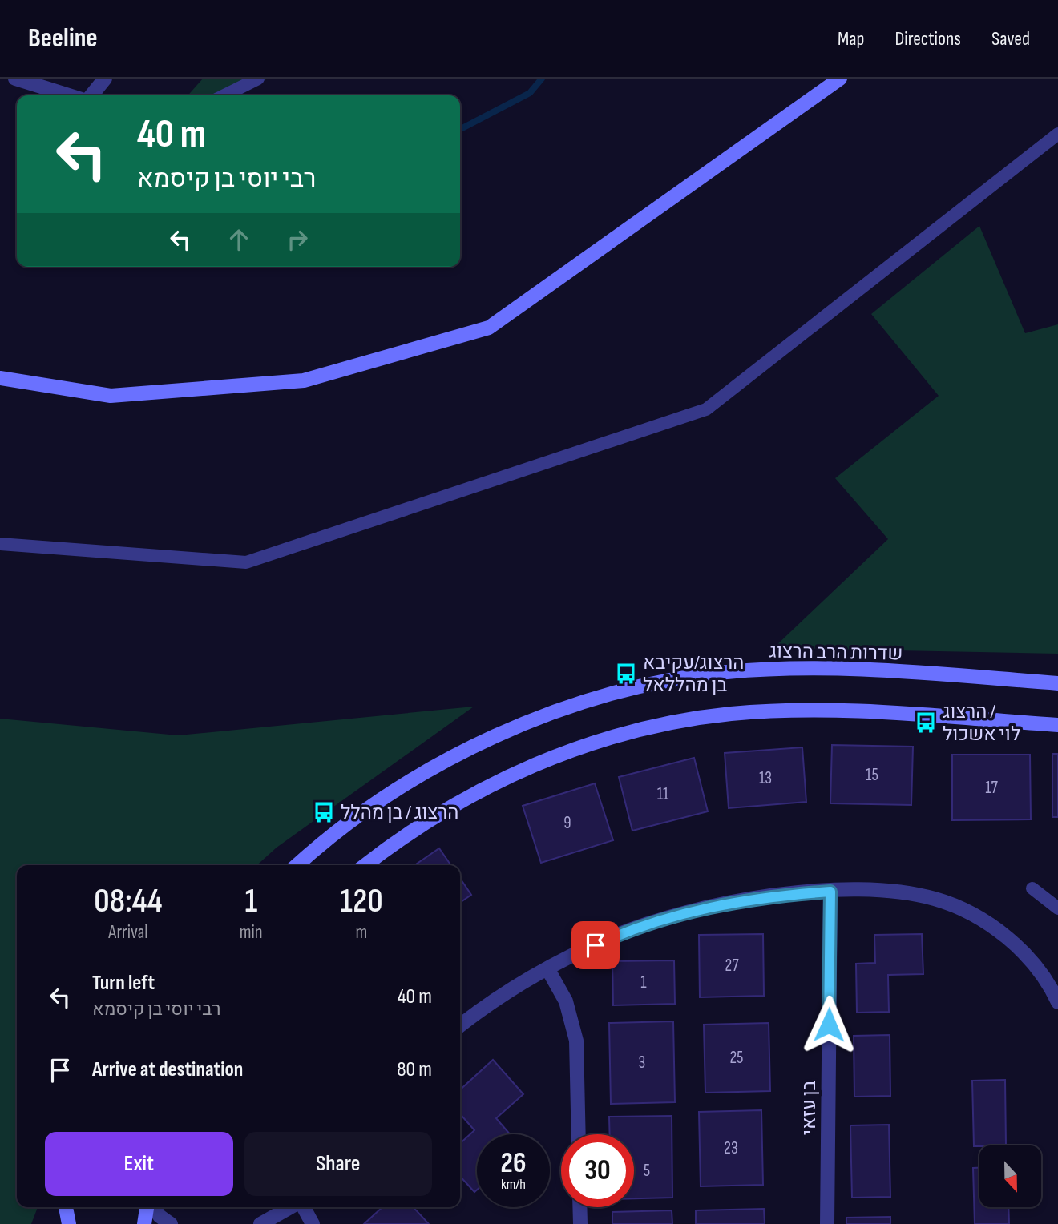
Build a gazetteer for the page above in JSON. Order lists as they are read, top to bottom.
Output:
{
  "streets": {
    "main road": ["שדרות הרב הרצוג"],
    "street": ["בן עזאי"]
  },
  "places": {
    "bus stop": ["הרצוג/עקיבא בן מהללאל", "הרצוג / לוי אשכול", "הרצוג / בן מהלל"]
  },
  "house_numbers": [
    "15",
    "13",
    "17",
    "11",
    "9",
    "27",
    "1",
    "25",
    "3",
    "23",
    "5"
  ],
  "north": "bottom",
  "page": {
    "header": "Beeline",
    "nav": ["Map", "Directions", "Saved"],
    "turn": ["40 m", "רבי יוסי בן קיסמא"],
    "eta": [
      "08:44",
      "Arrival",
      "1",
      "min",
      "120",
      "m"
    ],
    "list": [
      {
        "name": "Turn left",
        "note": "רבי יוסי בן קיסמא",
        "value": "40 m"
      },
      {
        "name": "Arrive at destination",
        "value": "80 m"
      }
    ],
    "buttons": ["Exit", "Share"],
    "speed": "26 km/h",
    "limit": "30"
  }
}
